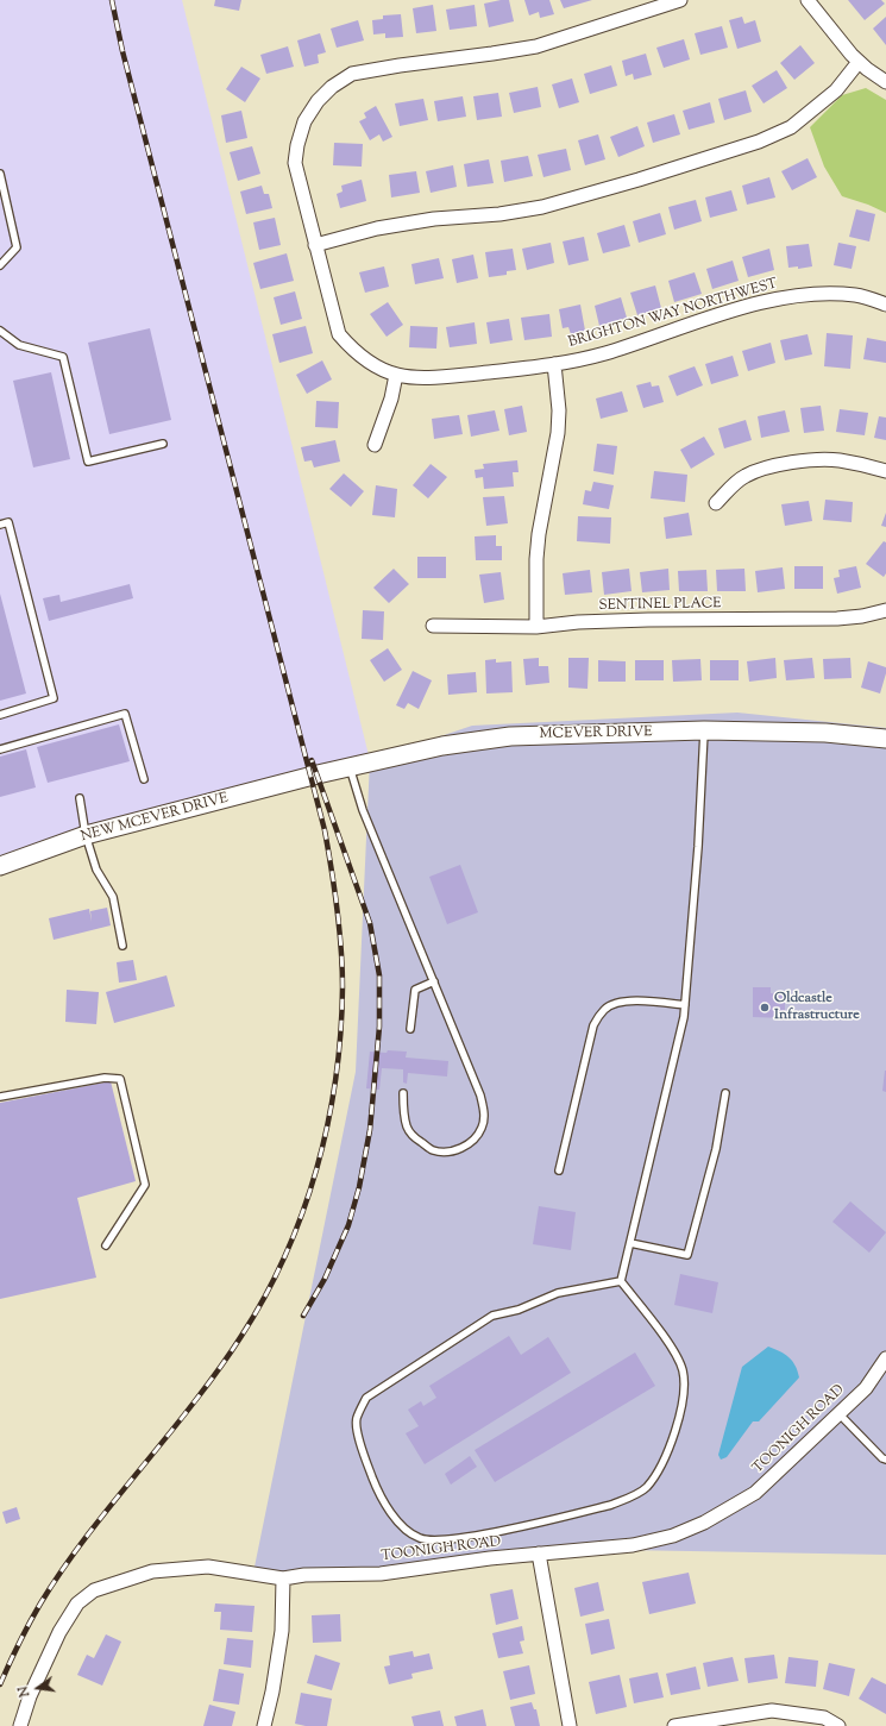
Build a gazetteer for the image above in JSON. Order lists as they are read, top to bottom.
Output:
{
  "streets": {
    "street": [
      "BRIGHTON WAY NORTHWEST",
      "SENTINEL PLACE",
      "MCEVER DRIVE",
      "NEW MCEVER DRIVE",
      "TOONIGH ROAD"
    ]
  },
  "crossings": [
    ["MCEVER DRIVE", "NEW MCEVER DRIVE"]
  ],
  "places": ["Oldcastle Infrastructure"],
  "north": "left"
}
